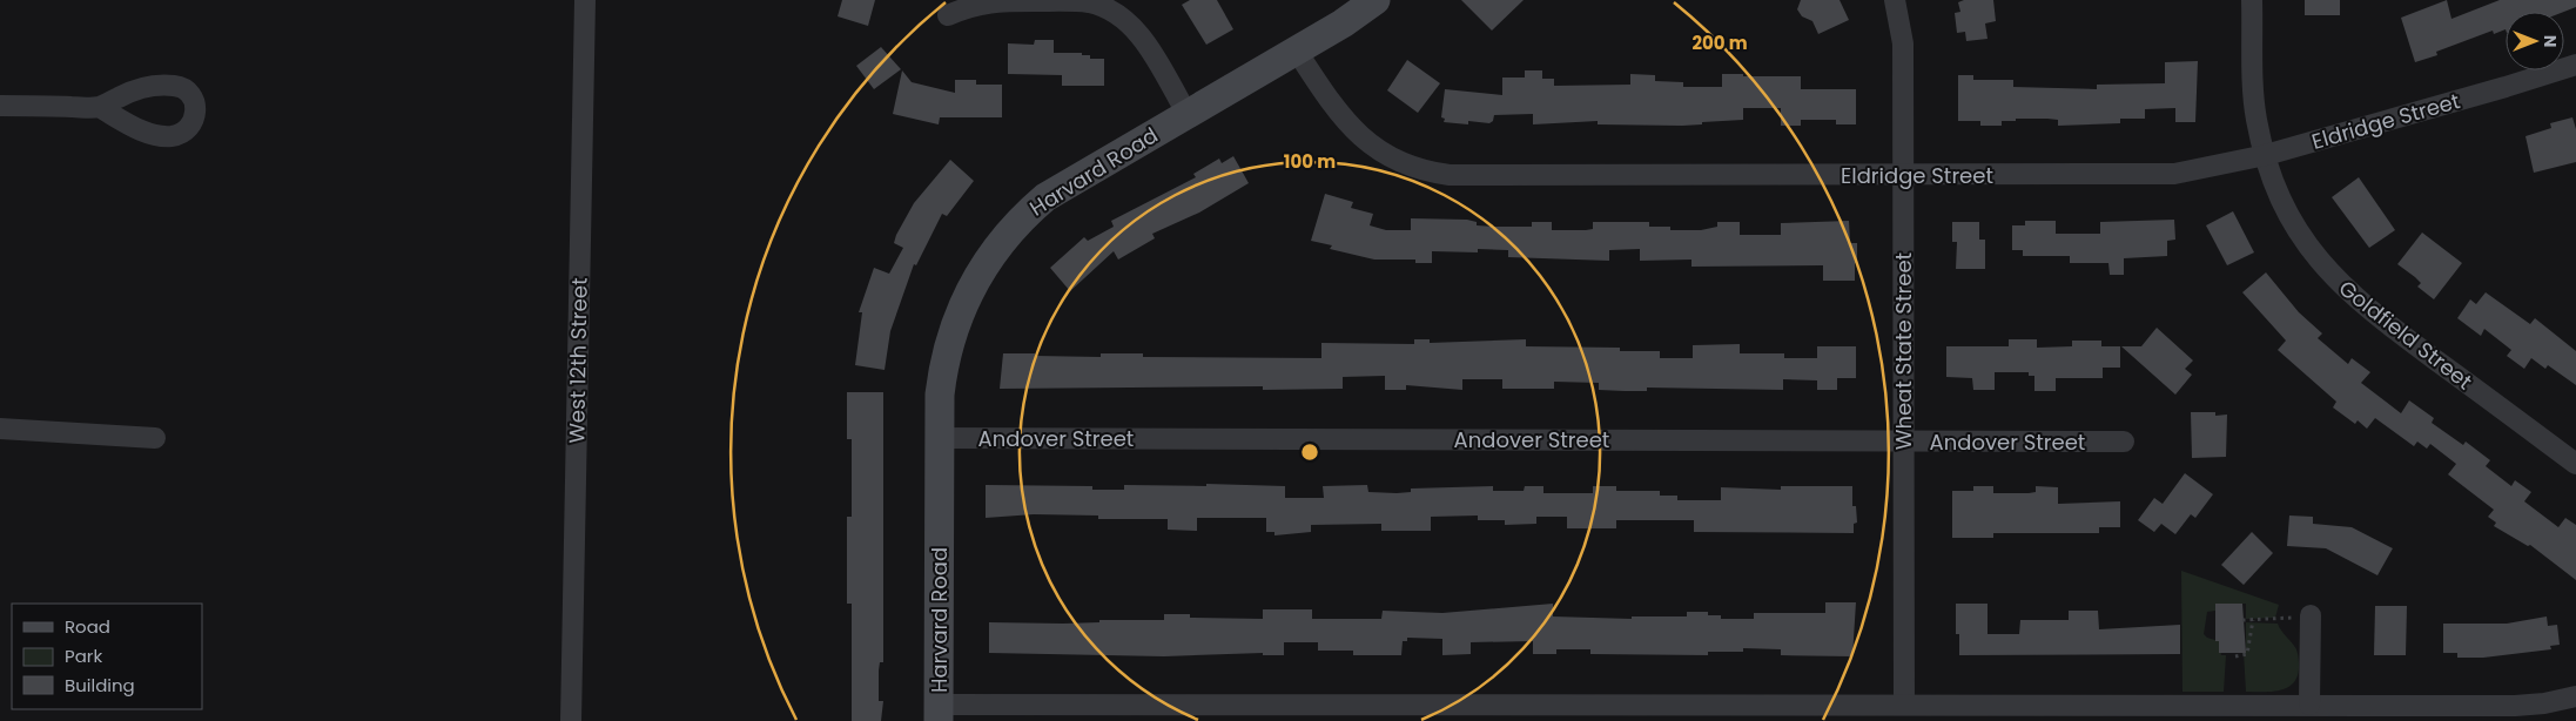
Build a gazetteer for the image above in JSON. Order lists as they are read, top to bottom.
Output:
{
  "streets": {
    "street": [
      "Eldridge Street",
      "Harvard Road",
      "Goldfield Street",
      "Wheat State Street",
      "West 12th Street",
      "Andover Street"
    ]
  },
  "crossings": [
    ["Eldridge Street", "Harvard Road"],
    ["Eldridge Street", "Goldfield Street"],
    ["Eldridge Street", "Wheat State Street"],
    ["Harvard Road", "Andover Street"],
    ["Wheat State Street", "Andover Street"]
  ],
  "legend": ["Road", "Park", "Building"],
  "north": "right",
  "rings": ["200 m", "100 m"]
}
